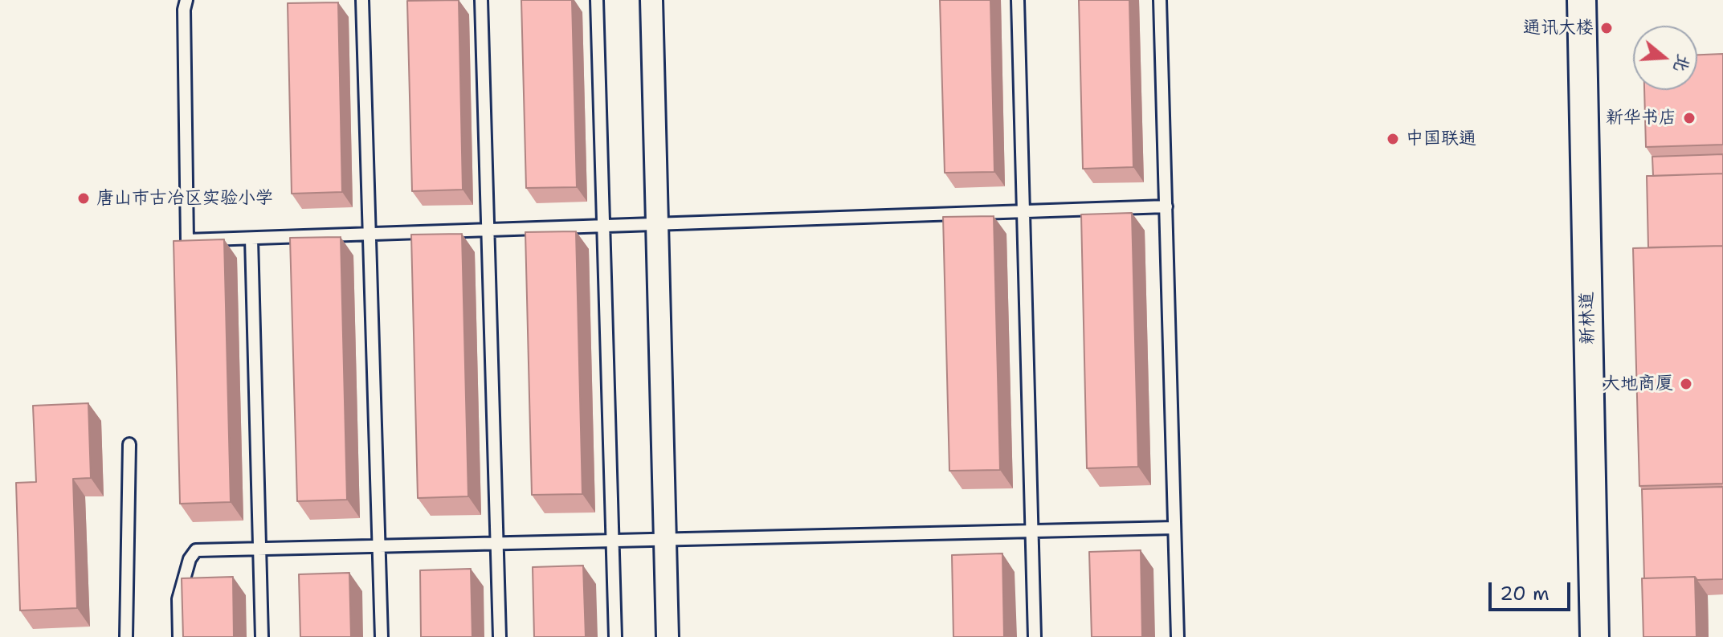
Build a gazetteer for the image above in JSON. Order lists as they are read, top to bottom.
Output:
{
  "streets": {
    "street": ["新林道"]
  },
  "places": [
    "通讯大楼",
    "新华书店",
    "中国联通",
    "唐山市古冶区实验小学",
    "大地商厦"
  ],
  "scale_bar": "20 m",
  "north": "right"
}
